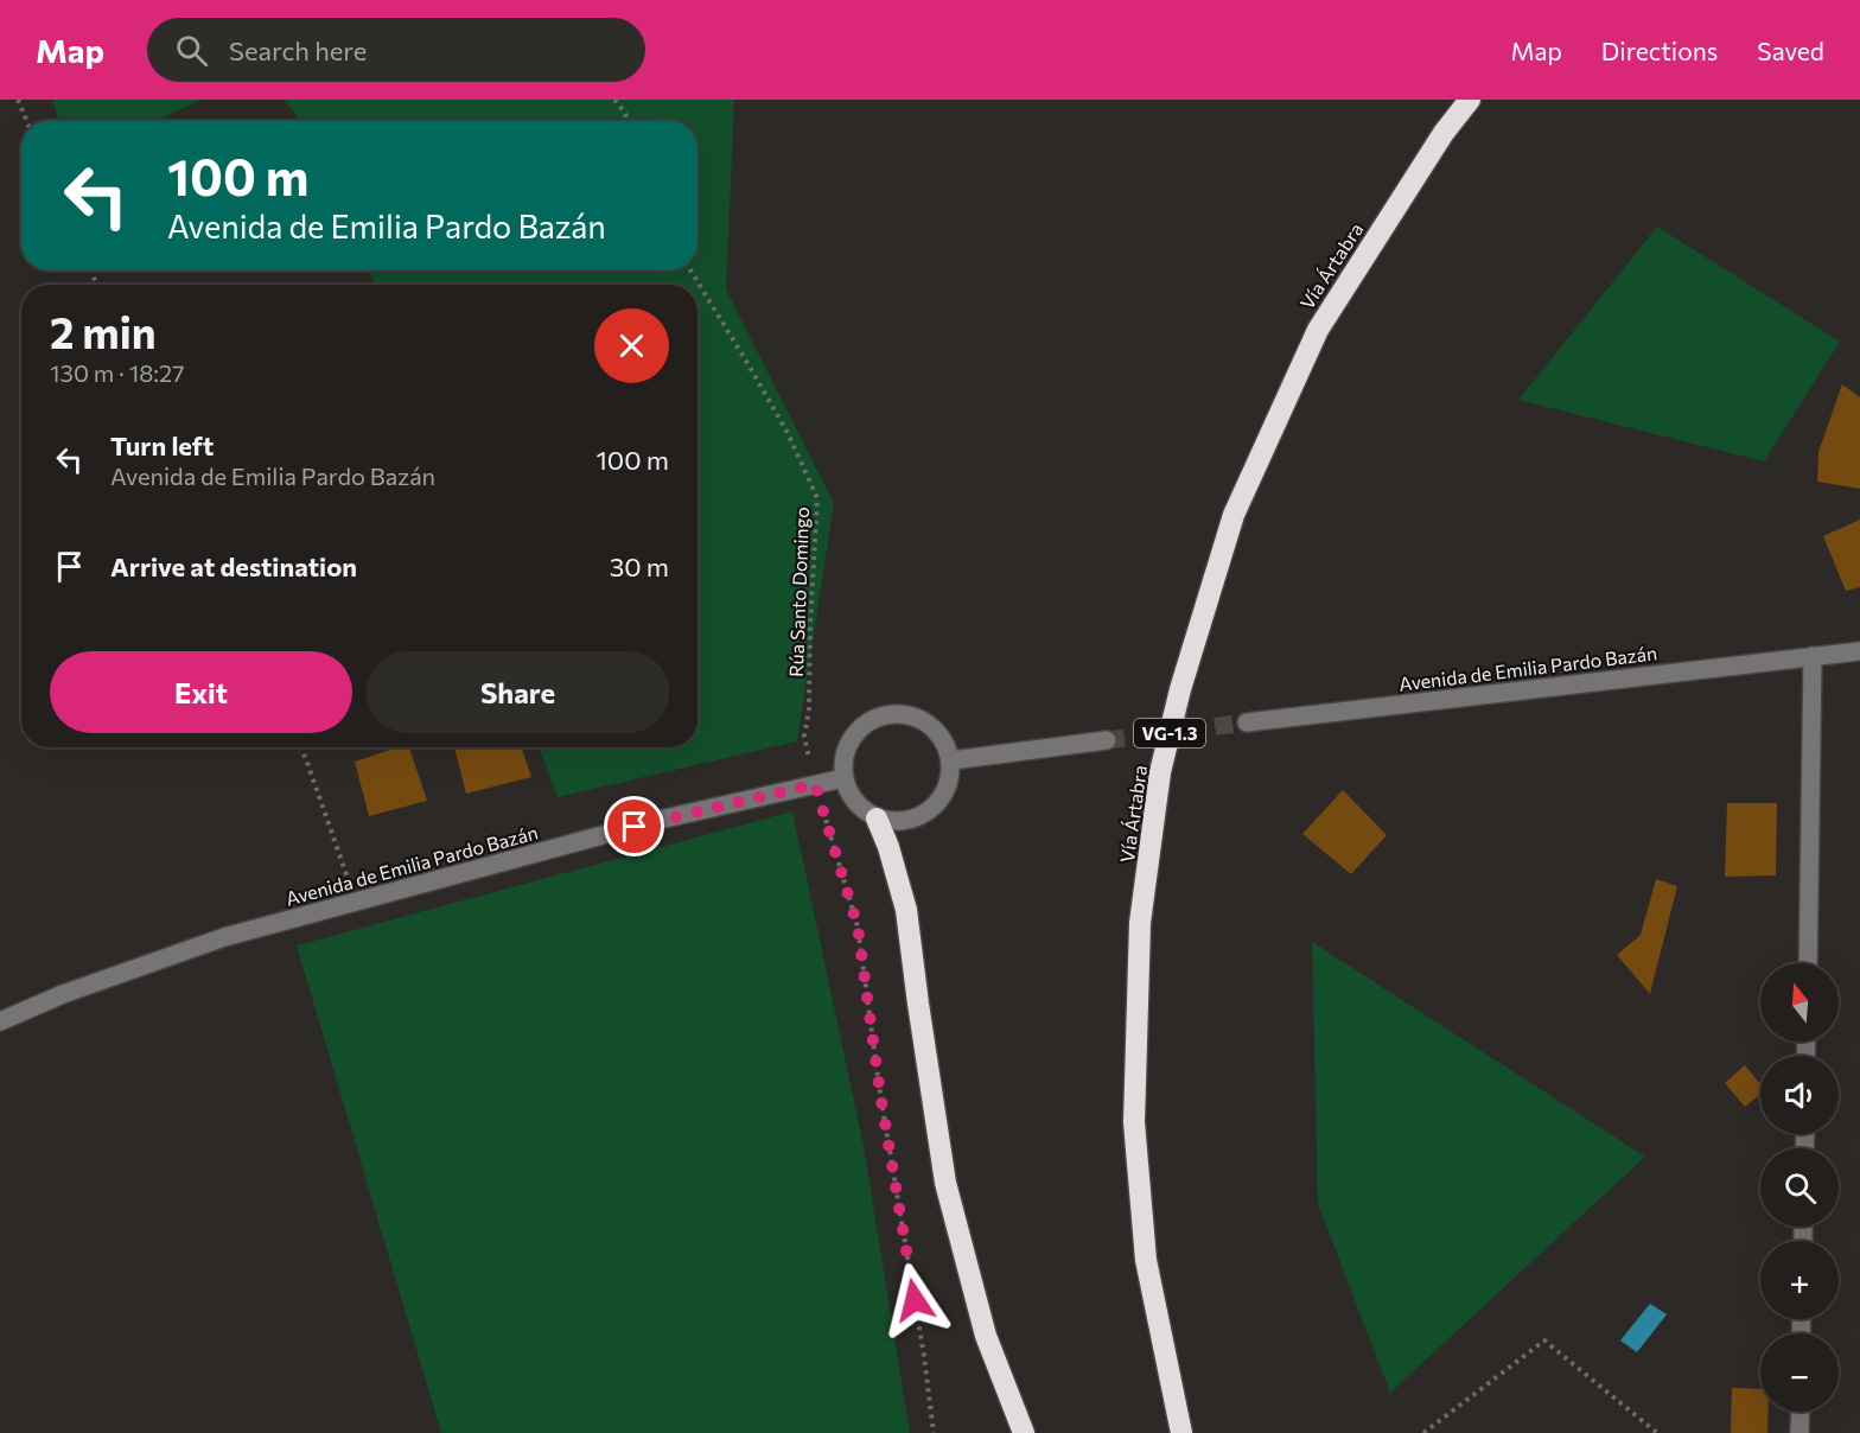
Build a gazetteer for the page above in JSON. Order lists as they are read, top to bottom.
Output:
{
  "streets": {
    "highway": ["Vía Ártabra", "VG-1.3"],
    "street": ["Avenida de Emilia Pardo Bazán"],
    "path": ["Rúa Santo Domingo"]
  },
  "crossings": [
    ["Rúa Santo Domingo", "Avenida de Emilia Pardo Bazán"]
  ],
  "north": "top",
  "page": {
    "header": "Map",
    "search": "Search here",
    "nav": ["Map", "Directions", "Saved"],
    "turn": ["100 m", "Avenida de Emilia Pardo Bazán"],
    "heading": ["2 min", "130 m · 18:27"],
    "list": [
      {
        "name": "Turn left",
        "note": "Avenida de Emilia Pardo Bazán",
        "value": "100 m"
      },
      {
        "name": "Arrive at destination",
        "value": "30 m"
      }
    ],
    "buttons": ["Exit", "Share"],
    "map_buttons": ["+", "−"]
  }
}
